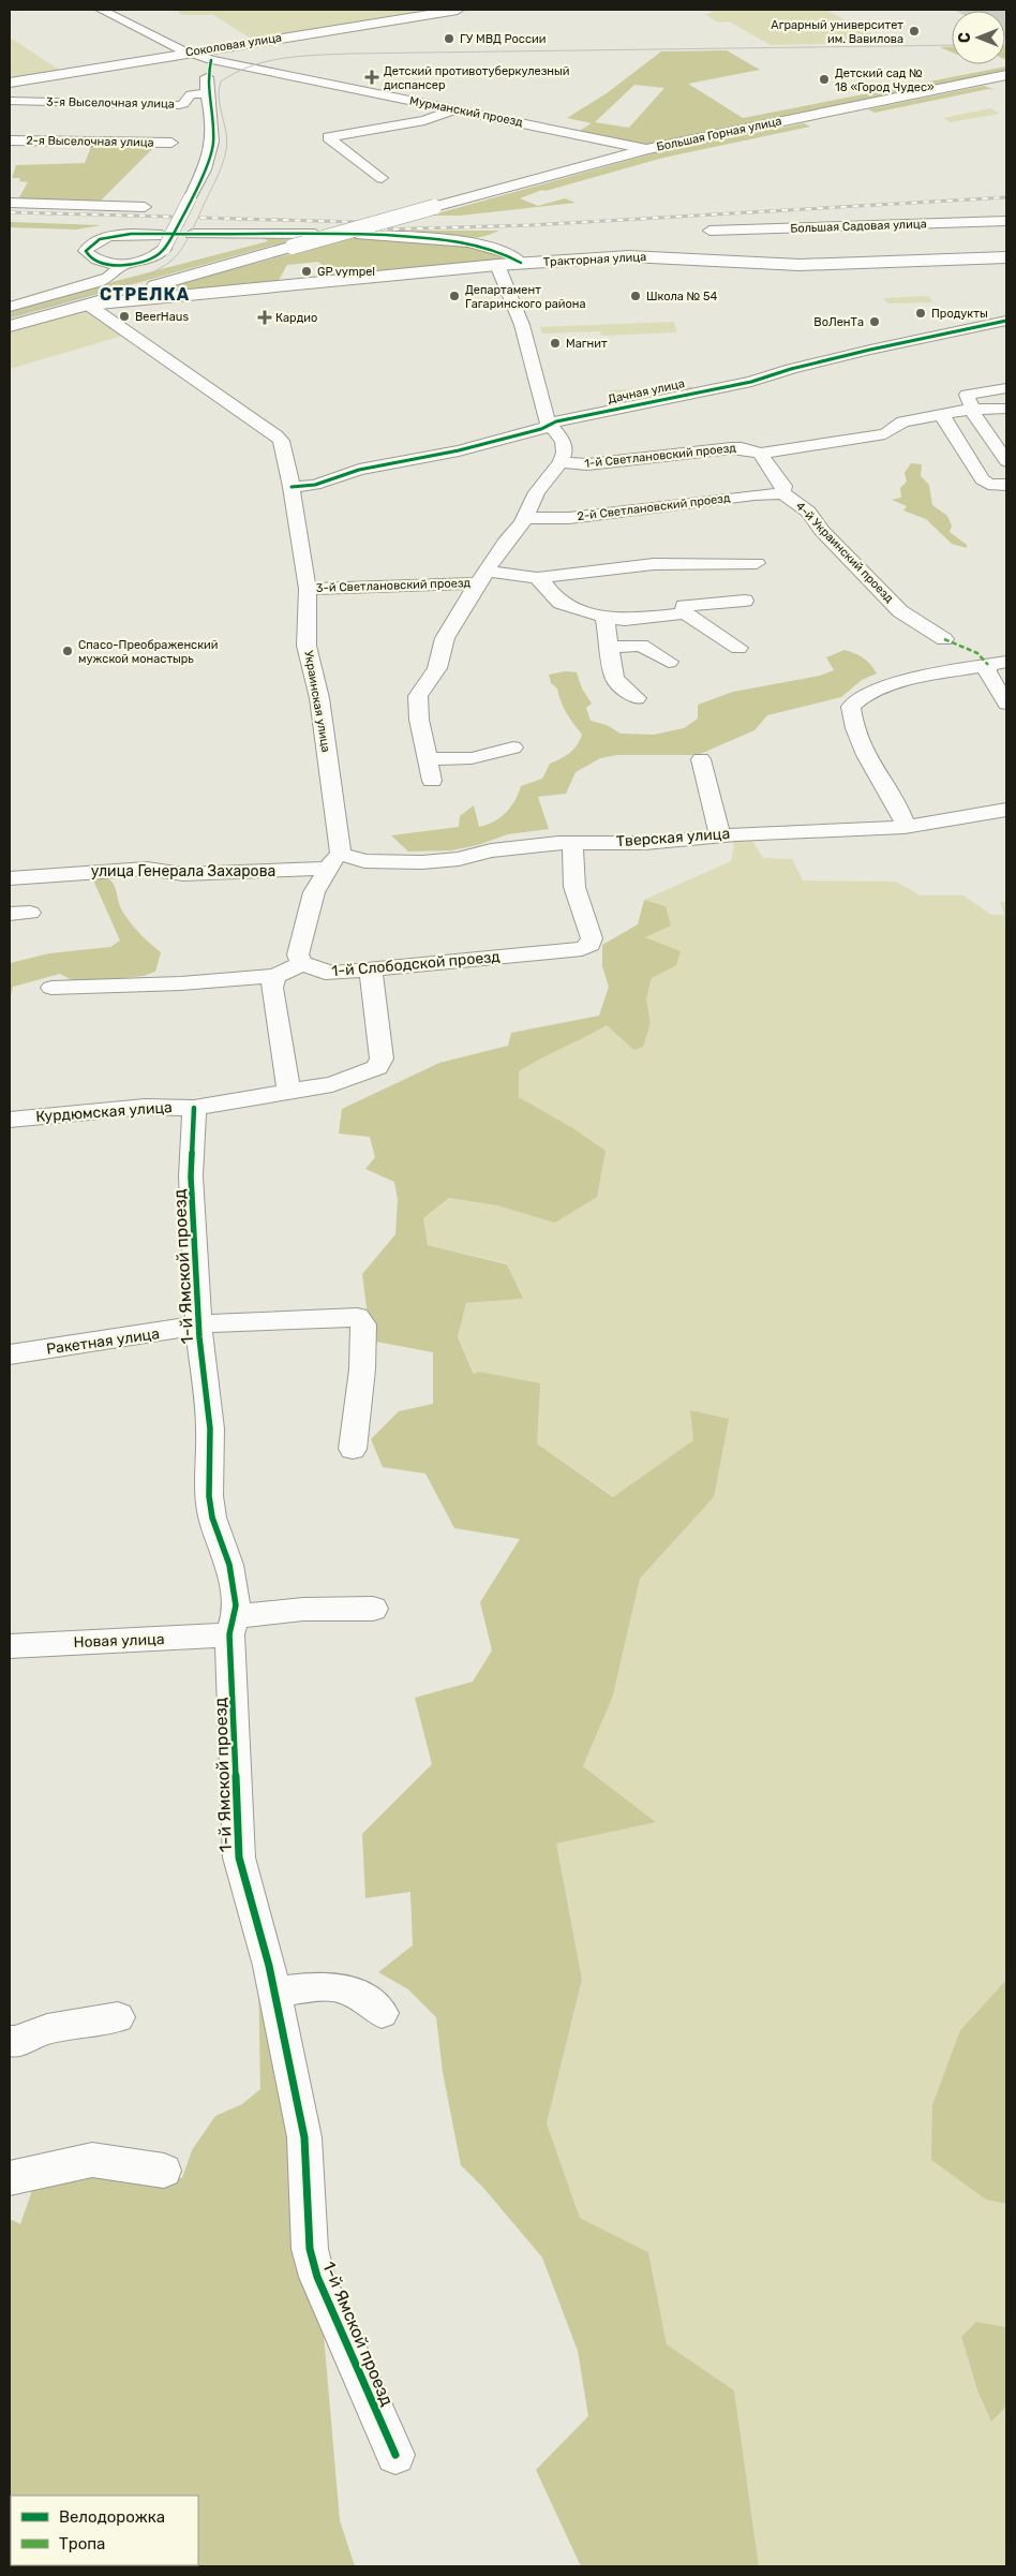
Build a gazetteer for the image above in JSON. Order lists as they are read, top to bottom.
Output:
{
  "streets": {
    "main road": ["Соколовая улица", "Большая Горная улица", "Тракторная улица"],
    "street": [
      "3-я Выселочная улица",
      "Мурманский проезд",
      "2-я Выселочная улица",
      "Большая Садовая улица",
      "Дачная улица",
      "1-й Светлановский проезд",
      "2-й Светлановский проезд",
      "4-й Украинский проезд",
      "3-й Светлановский проезд",
      "Украинская улица",
      "Тверская улица",
      "улица Генерала Захарова",
      "1-й Слободской проезд",
      "Курдюмская улица",
      "1-й Ямской проезд",
      "Ракетная улица",
      "Новая улица"
    ]
  },
  "crossings": [
    ["Соколовая улица", "Мурманский проезд"],
    ["Мурманский проезд", "Большая Горная улица"],
    ["Большая Горная улица", "Тракторная улица"],
    ["Большая Горная улица", "Украинская улица"],
    ["Тракторная улица", "Украинская улица"],
    ["Дачная улица", "Украинская улица"],
    ["1-й Светлановский проезд", "4-й Украинский проезд"],
    ["2-й Светлановский проезд", "4-й Украинский проезд"],
    ["3-й Светлановский проезд", "Украинская улица"],
    ["Украинская улица", "Тверская улица"],
    ["Тверская улица", "1-й Слободской проезд"],
    ["1-й Слободской проезд", "Курдюмская улица"],
    ["Курдюмская улица", "1-й Ямской проезд"],
    ["1-й Ямской проезд", "Ракетная улица"],
    ["1-й Ямской проезд", "Новая улица"]
  ],
  "districts": ["СТРЕЛКА"],
  "places": {
    "other": [
      "Аграрный университет им. Вавилова",
      "ГУ МВД России",
      "Детский сад № 18 «Город Чудес»",
      "GP vympel",
      "Департамент Гагаринского района",
      "Школа № 54",
      "Продукты",
      "BeerHaus",
      "ВоЛенТа",
      "Магнит",
      "Спасо-Преображенский мужской монастырь"
    ],
    "health": ["Детский противотуберкулезный диспансер", "Кардио"]
  },
  "legend": ["Велодорожка", "Тропа"],
  "north": "left"
}
